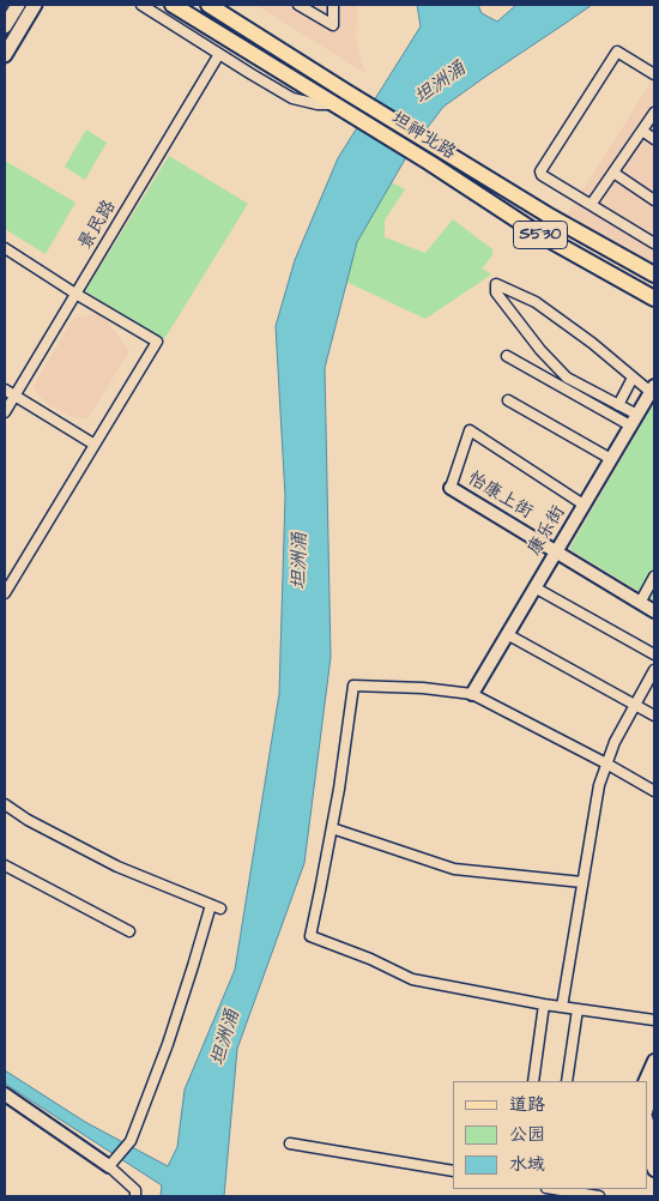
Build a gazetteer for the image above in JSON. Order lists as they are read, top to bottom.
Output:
{
  "streets": {
    "main road": ["坦神北路", "S530"],
    "street": ["景民路", "怡康上街", "康乐街"]
  },
  "crossings": [
    ["怡康上街", "康乐街"]
  ],
  "water": ["坦洲涌"],
  "legend": ["道路", "公园", "水域"]
}
